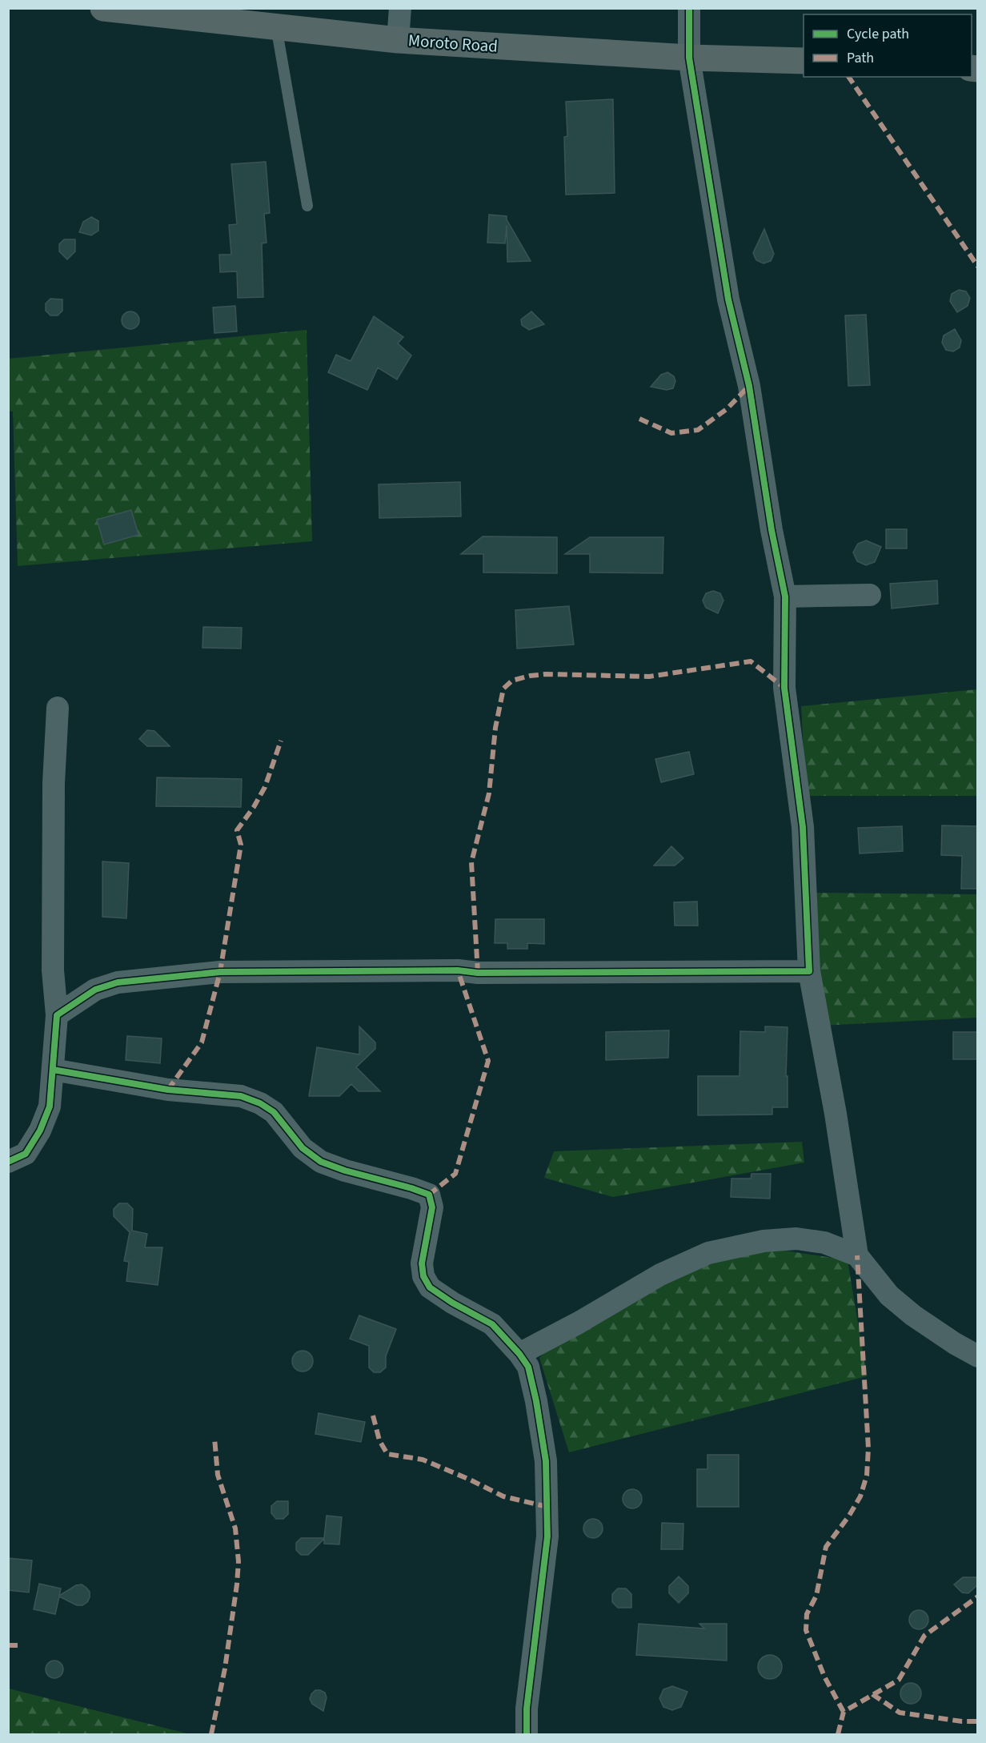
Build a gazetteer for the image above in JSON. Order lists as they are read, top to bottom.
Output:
{
  "streets": {
    "main road": ["Moroto Road"]
  },
  "legend": ["Cycle path", "Path"]
}
